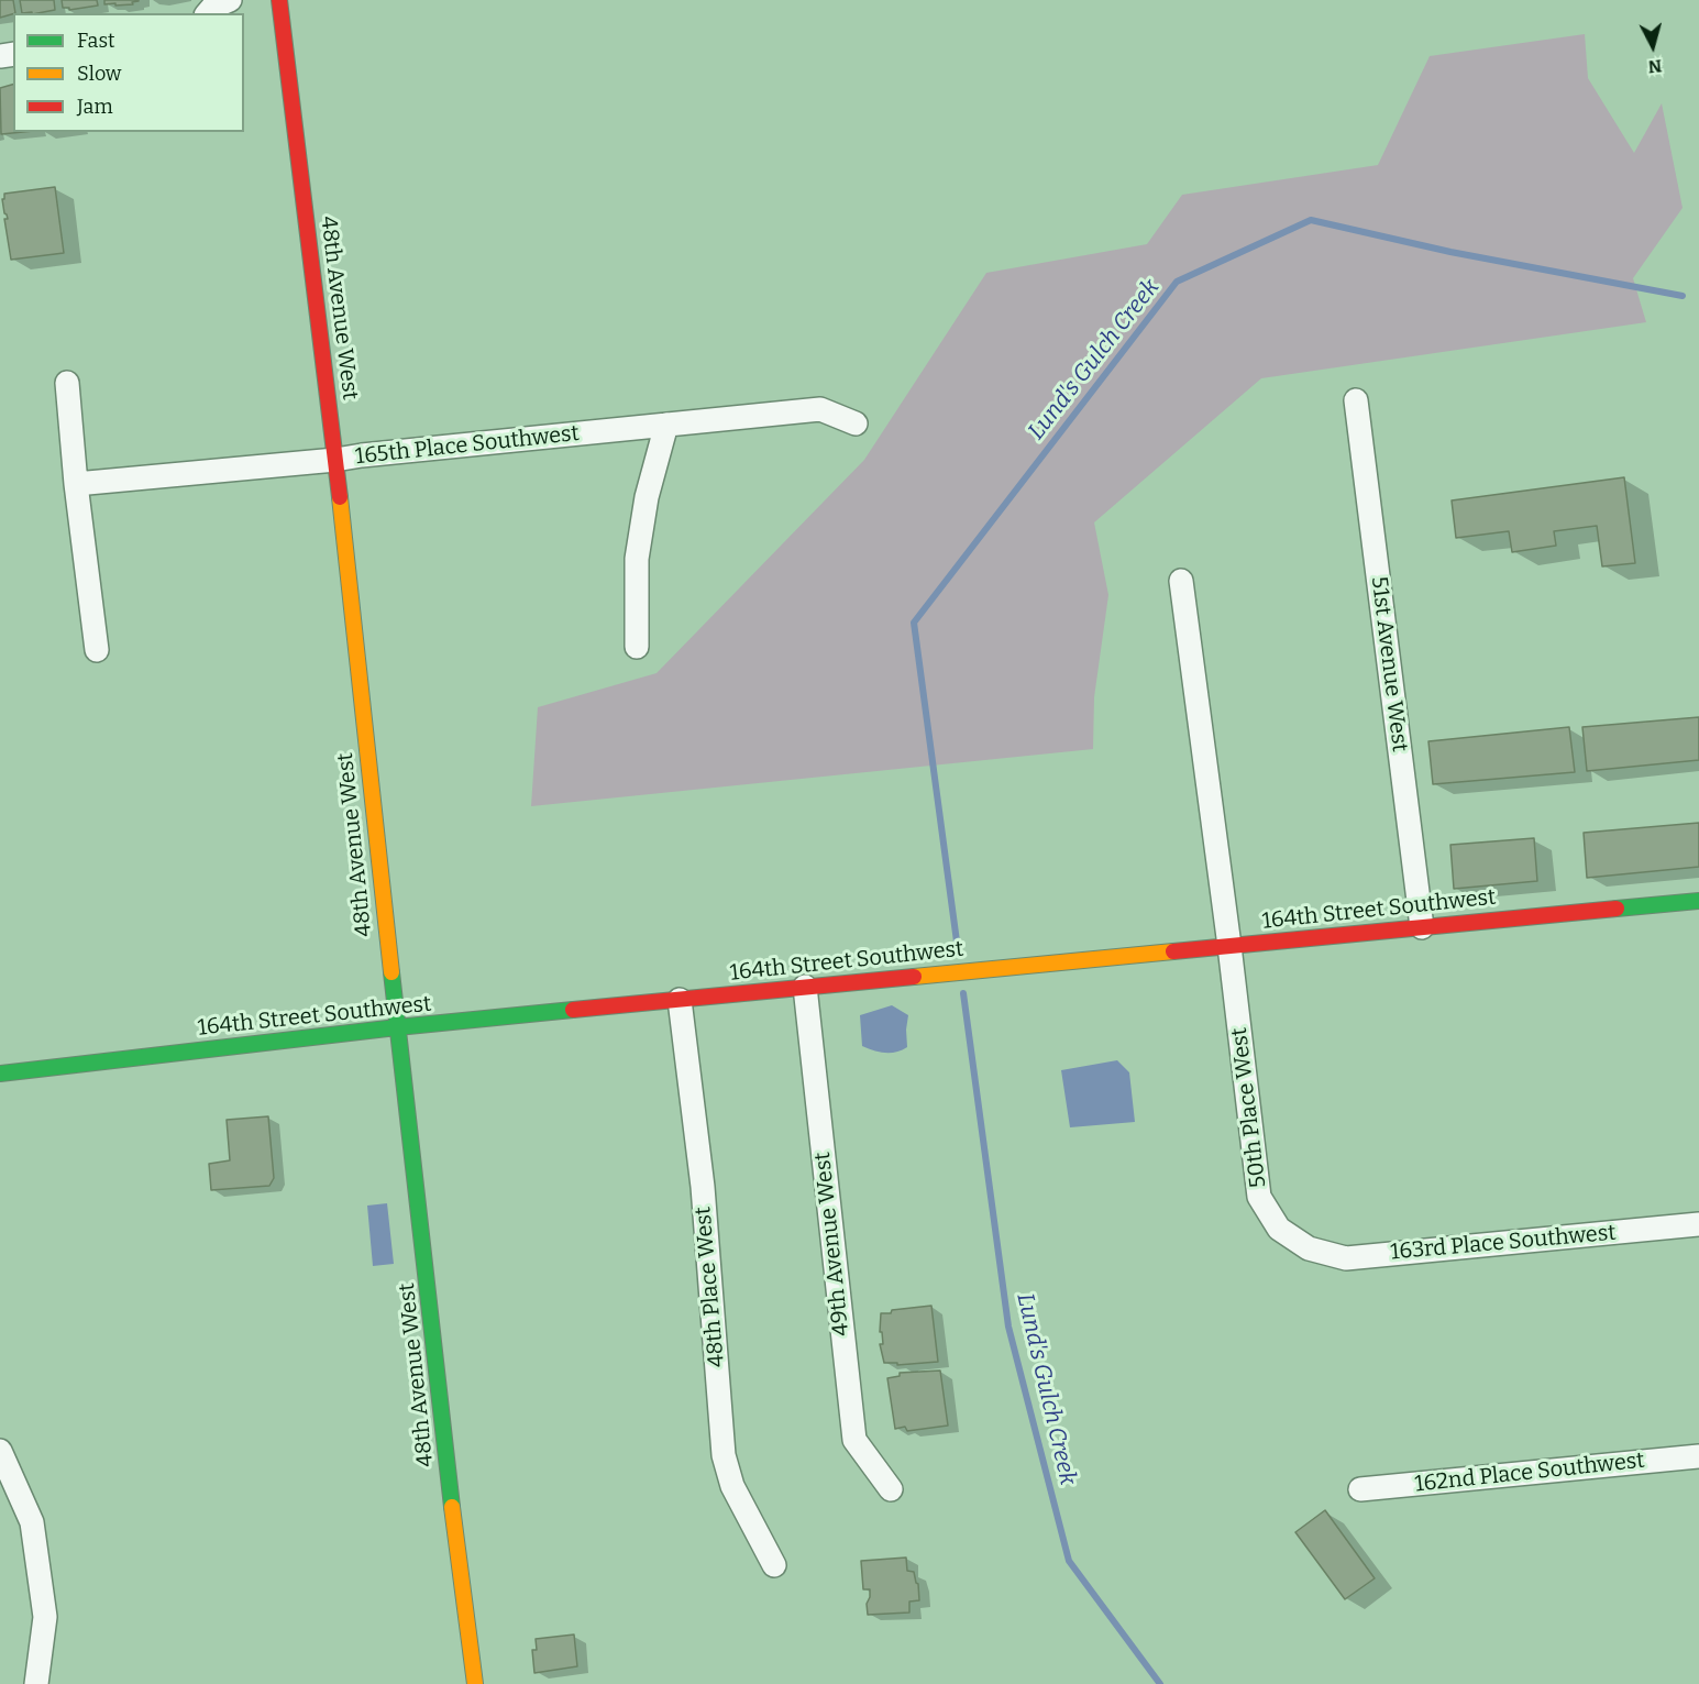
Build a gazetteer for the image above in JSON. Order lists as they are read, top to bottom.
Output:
{
  "streets": {
    "street": [
      "48th Avenue West",
      "165th Place Southwest",
      "51st Avenue West",
      "164th Street Southwest",
      "50th Place West",
      "163rd Place Southwest",
      "49th Avenue West",
      "48th Place West",
      "162nd Place Southwest"
    ]
  },
  "crossings": [
    ["48th Avenue West", "165th Place Southwest"],
    ["48th Avenue West", "164th Street Southwest"],
    ["51st Avenue West", "164th Street Southwest"],
    ["164th Street Southwest", "50th Place West"],
    ["164th Street Southwest", "49th Avenue West"],
    ["164th Street Southwest", "48th Place West"],
    ["50th Place West", "163rd Place Southwest"]
  ],
  "water": ["Lund's Gulch Creek"],
  "legend": ["Fast", "Slow", "Jam"],
  "north": "bottom"
}
